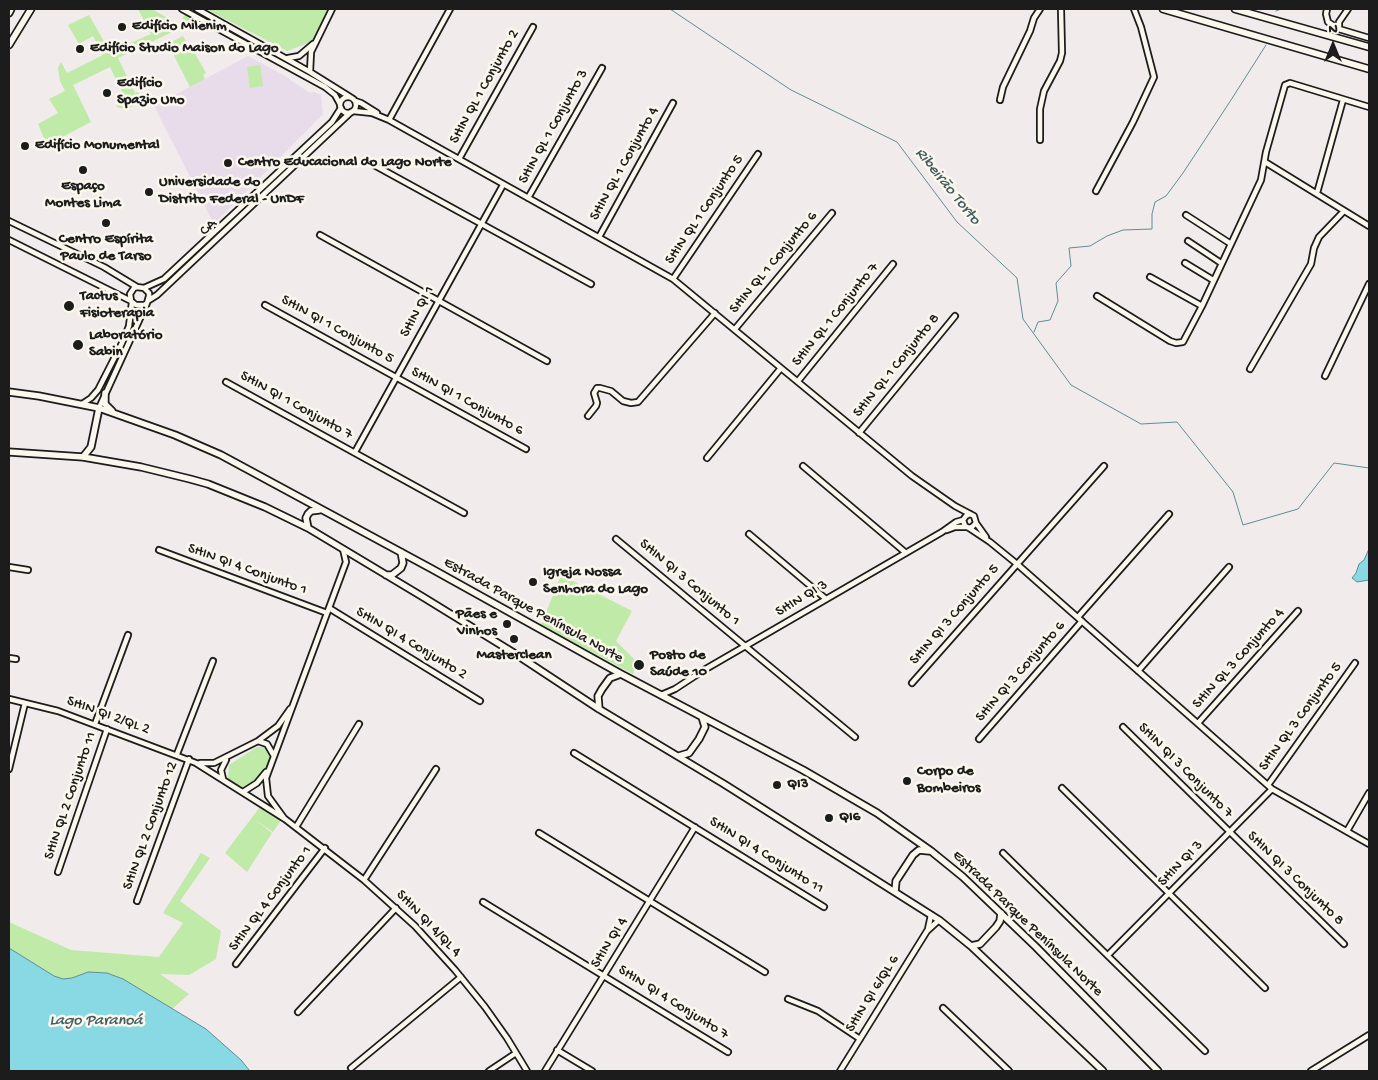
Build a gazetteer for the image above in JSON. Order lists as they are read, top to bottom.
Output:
{
  "streets": {
    "main road": ["Estrada Parque Península Norte"],
    "street": [
      "SHIN QL 1 Conjunto 2",
      "SHIN QL 1 Conjunto 3",
      "SHIN QL 1 Conjunto 4",
      "SHIN QL 1 Conjunto 5",
      "CA",
      "SHIN QL 1 Conjunto 6",
      "SHIN QI 1",
      "SHIN QL 1 Conjunto 7",
      "SHIN QI 1 Conjunto 5",
      "SHIN QL 1 Conjunto 8",
      "SHIN QI 1 Conjunto 6",
      "SHIN QI 1 Conjunto 7",
      "SHIN QI 4 Conjunto 1",
      "SHIN QI 3 Conjunto 1",
      "SHIN QI 3",
      "SHIN QI 3 Conjunto 5",
      "SHIN QI 4 Conjunto 2",
      "SHIN QL 3 Conjunto 4",
      "SHIN QI 3 Conjunto 6",
      "SHIN QI 2/QL 2",
      "SHIN QL 3 Conjunto 5",
      "SHIN QI 3 Conjunto 7",
      "SHIN QL 2 Conjunto 11",
      "SHIN QL 2 Conjunto 12",
      "SHIN QI 4 Conjunto 11",
      "SHIN QI 3 Conjunto 8",
      "SHIN QL 4 Conjunto 1",
      "SHIN QI 4/QL 4",
      "SHIN QI 4",
      "SHIN QI 6/QL 6",
      "SHIN QI 4 Conjunto 7"
    ]
  },
  "crossings": [
    ["CA", "Estrada Parque Península Norte"],
    ["SHIN QI 1", "SHIN QI 1 Conjunto 5"],
    ["SHIN QI 1", "SHIN QI 1 Conjunto 6"],
    ["SHIN QI 1", "SHIN QI 1 Conjunto 7"],
    ["SHIN QI 1 Conjunto 5", "SHIN QI 1 Conjunto 6"],
    ["SHIN QI 4 Conjunto 1", "SHIN QI 4 Conjunto 2"],
    ["SHIN QI 4 Conjunto 1", "SHIN QI 4/QL 4"],
    ["SHIN QI 3 Conjunto 1", "SHIN QI 3"],
    ["SHIN QI 3", "Estrada Parque Península Norte"],
    ["SHIN QI 3", "SHIN QI 3 Conjunto 7"],
    ["SHIN QI 3", "SHIN QI 3 Conjunto 8"],
    ["SHIN QI 4 Conjunto 2", "SHIN QI 4/QL 4"],
    ["SHIN QI 2/QL 2", "SHIN QL 2 Conjunto 11"],
    ["SHIN QI 2/QL 2", "SHIN QL 2 Conjunto 12"],
    ["SHIN QI 2/QL 2", "SHIN QI 4/QL 4"],
    ["SHIN QI 3 Conjunto 7", "SHIN QI 3 Conjunto 8"],
    ["SHIN QI 4 Conjunto 11", "SHIN QI 4"],
    ["SHIN QL 4 Conjunto 1", "SHIN QI 4/QL 4"],
    ["SHIN QI 4", "SHIN QI 4 Conjunto 7"]
  ],
  "water": ["Ribeirão Torto", "Lago Paranoá"],
  "places": [
    "Edifício Milenim",
    "Edifício Studio Maison do Lago",
    "Edifício Spazio Uno",
    "Edifício Monumental",
    "Centro Educacional do Lago Norte",
    "Espaço Montes Lima",
    "Universidade do Distrito Federal - UnDF",
    "Centro Espírita Paulo de Tarso",
    "Tactus Fisioterapia",
    "Laboratório Sabin",
    "Igreja Nossa Senhora do Lago",
    "Pães e Vinhos",
    "Masterclean",
    "Posto de Saúde 10",
    "Corpo de Bombeiros",
    "QI3",
    "QI6"
  ],
  "north": "top"
}
